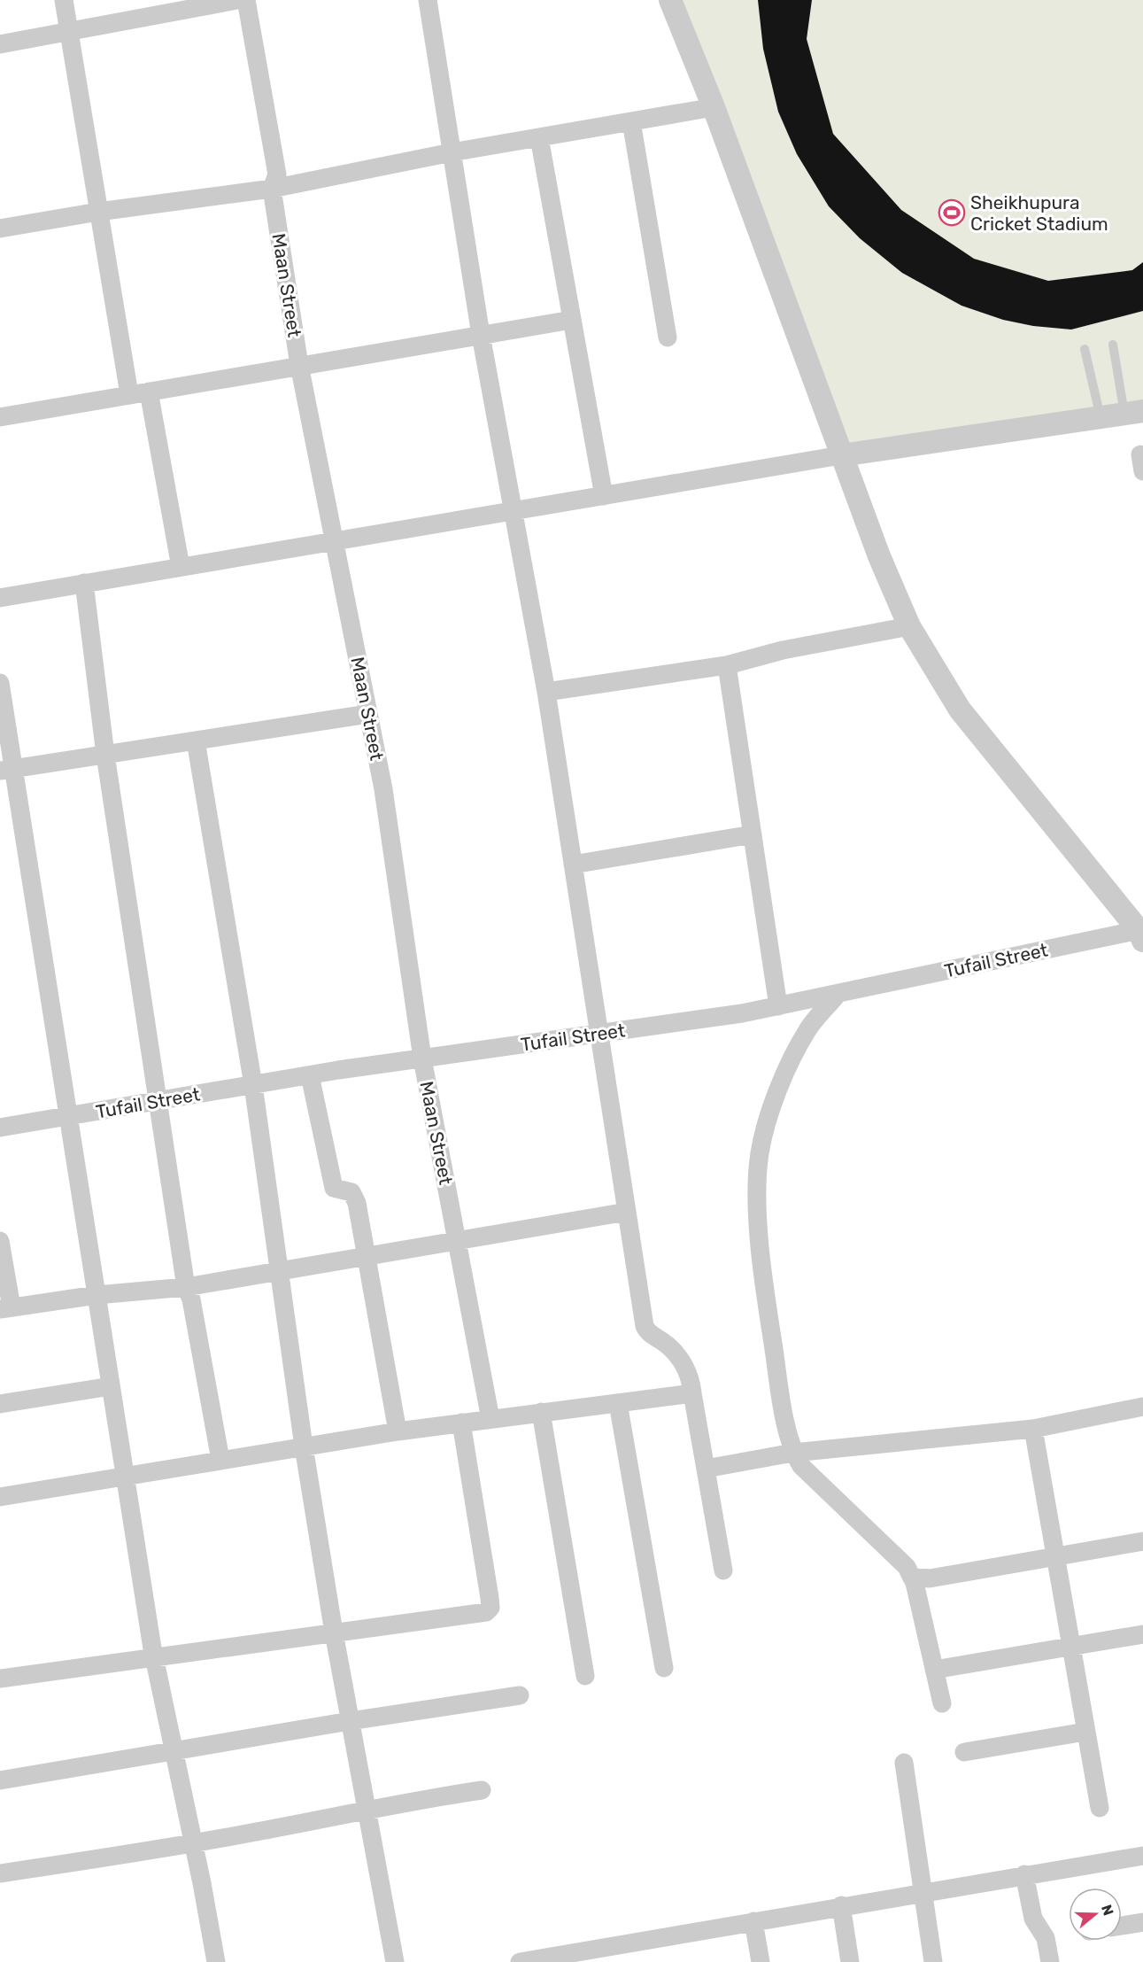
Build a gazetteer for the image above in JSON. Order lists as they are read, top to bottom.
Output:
{
  "streets": {
    "street": ["Maan Street", "Tufail Street"]
  },
  "crossings": [
    ["Maan Street", "Tufail Street"]
  ],
  "places": {
    "sports": ["Sheikhupura Cricket Stadium"]
  },
  "north": "right"
}
